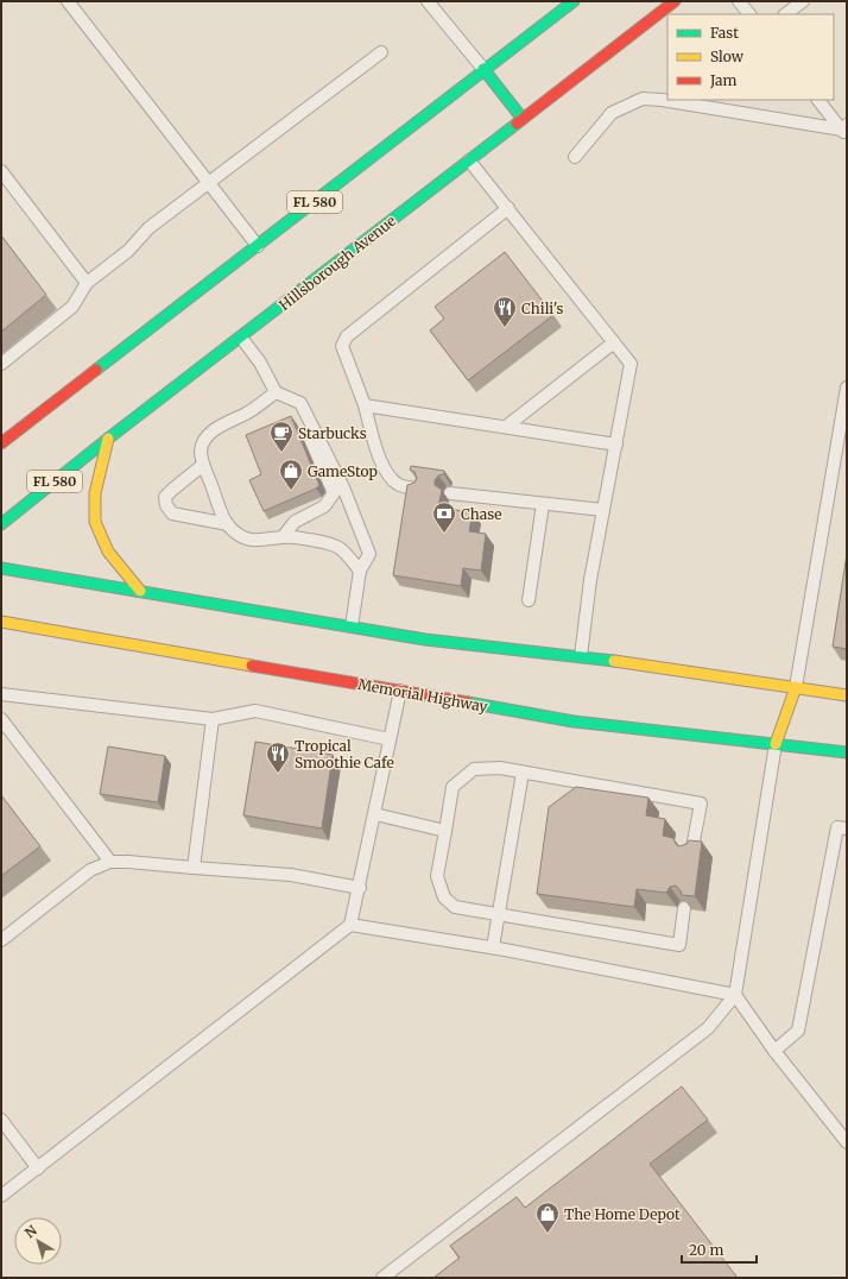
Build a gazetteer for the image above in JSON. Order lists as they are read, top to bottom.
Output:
{
  "streets": {
    "main road": ["FL 580", "Hillsborough Avenue", "Memorial Highway"]
  },
  "places": {
    "restaurant": ["Chili's", "Tropical Smoothie Cafe"],
    "cafe": ["Starbucks"],
    "shop": ["GameStop", "The Home Depot"],
    "bank": ["Chase"]
  },
  "legend": ["Fast", "Slow", "Jam"],
  "scale_bar": "20 m",
  "north": "top left"
}
